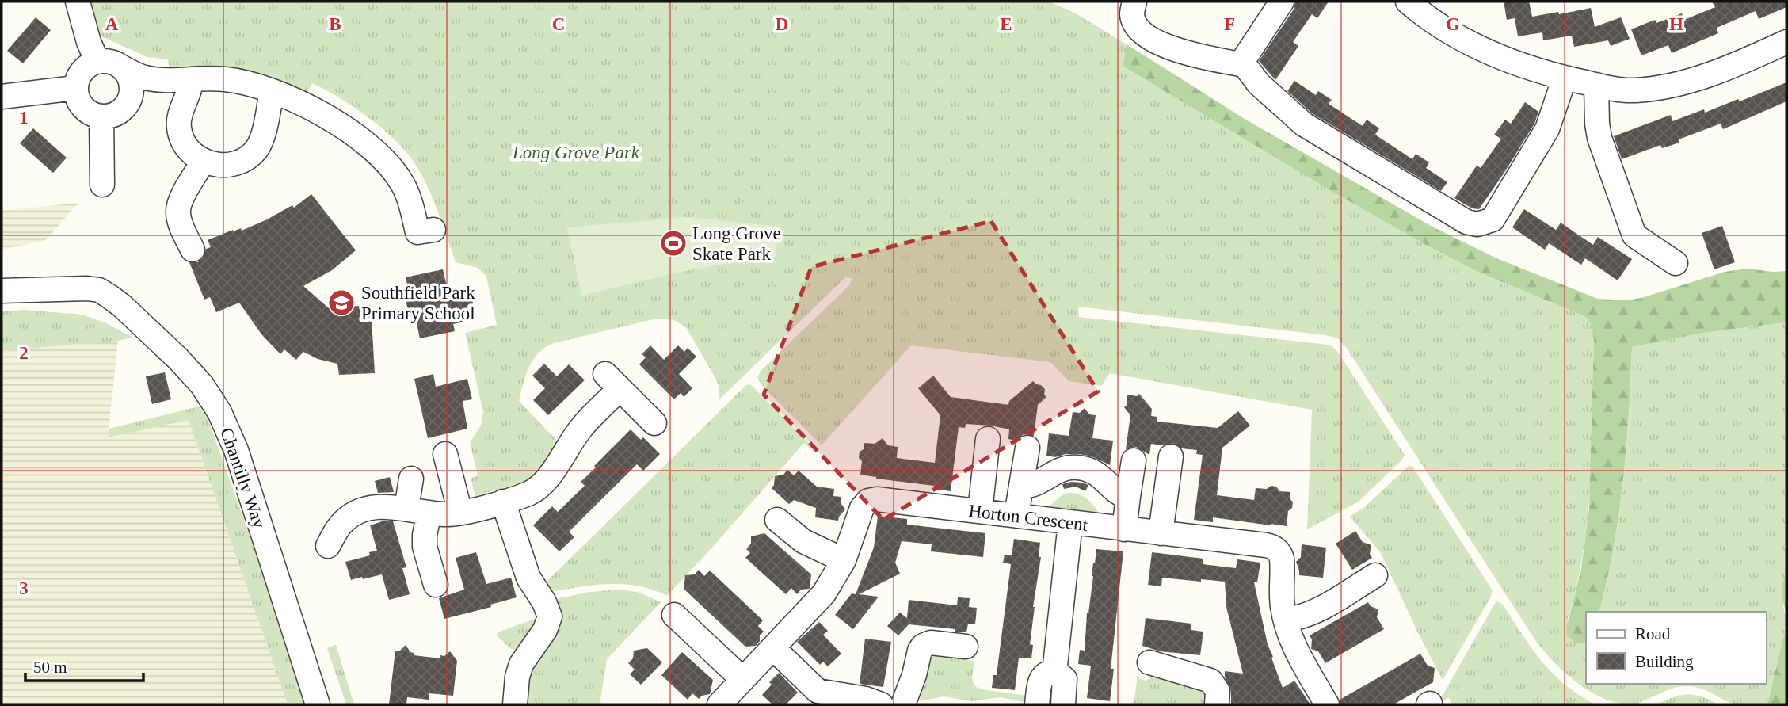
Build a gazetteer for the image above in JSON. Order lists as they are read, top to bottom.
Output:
{
  "streets": {
    "street": ["Chantilly Way", "Horton Crescent"]
  },
  "parks": ["Long Grove Park"],
  "places": {
    "sports": ["Long Grove Skate Park"],
    "school or university": ["Southfield Park Primary School"]
  },
  "legend": ["Road", "Building"],
  "scale_bar": "50 m",
  "grid": {
    "columns": [
      "A",
      "B",
      "C",
      "D",
      "E",
      "F",
      "G",
      "H"
    ],
    "rows": ["1", "2", "3"]
  }
}
